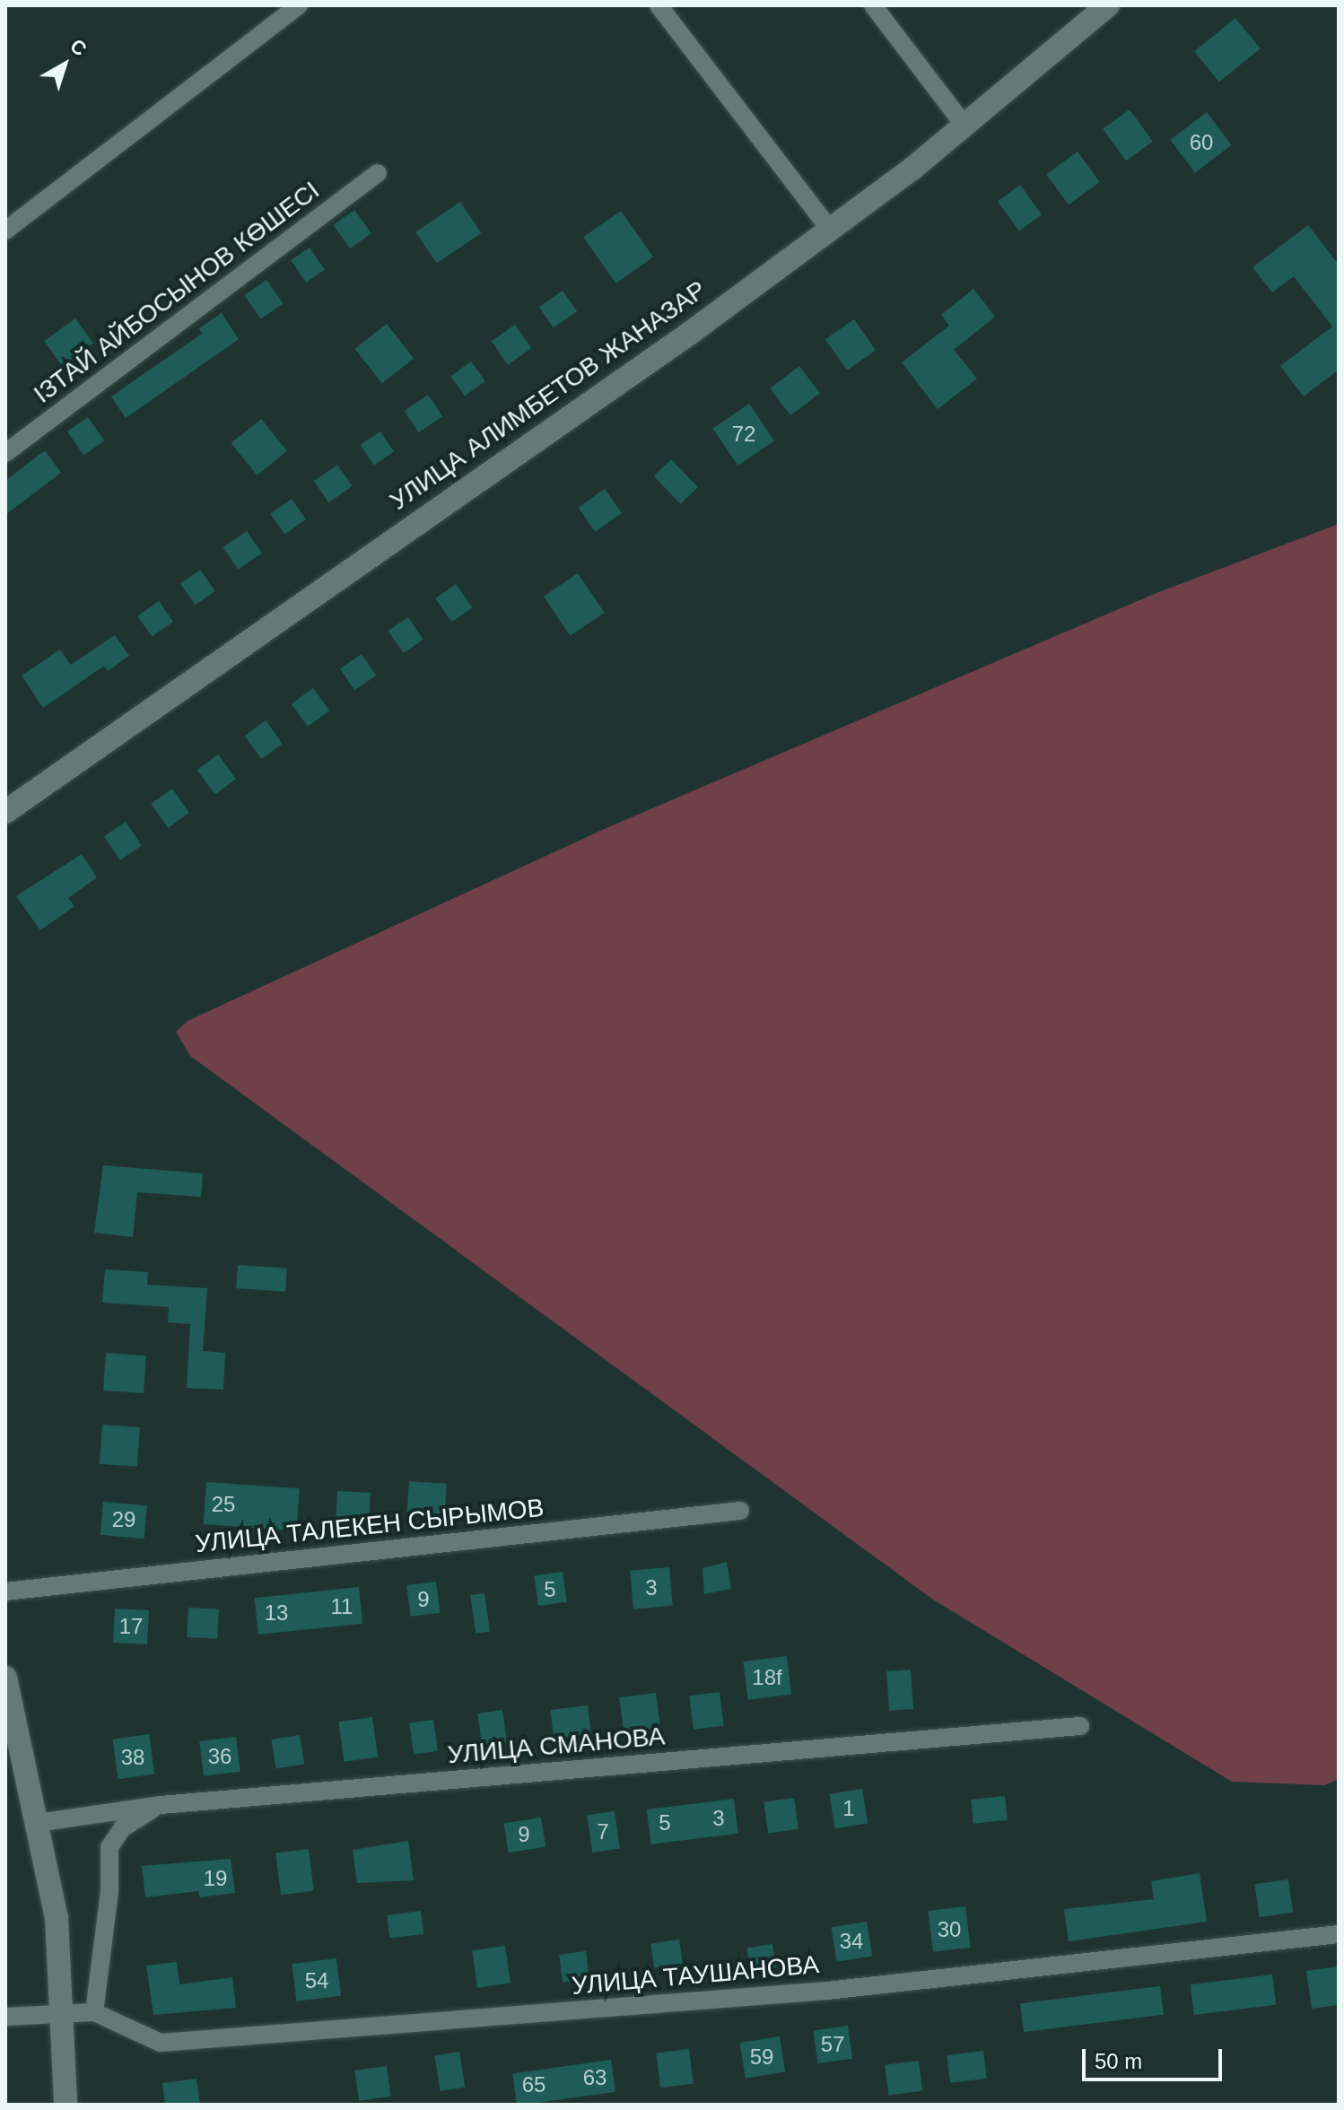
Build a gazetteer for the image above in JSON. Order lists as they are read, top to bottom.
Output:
{
  "streets": {
    "street": [
      "ІЗТАЙ АЙБОСЫНОВ КӨШЕСІ",
      "УЛИЦА АЛИМБЕТОВ ЖАНАЗАР",
      "УЛИЦА ТАЛЕКЕН СЫРЫМОВ",
      "УЛИЦА СМАНОВА",
      "УЛИЦА ТАУШАНОВА"
    ]
  },
  "house_numbers": [
    "60",
    "72",
    "25",
    "29",
    "3",
    "5",
    "9",
    "11",
    "13",
    "17",
    "18f",
    "36",
    "38",
    "1",
    "3",
    "5",
    "7",
    "9",
    "19",
    "30",
    "34",
    "54",
    "57",
    "59",
    "63",
    "65"
  ],
  "scale_bar": "50 m",
  "north": "top right"
}
